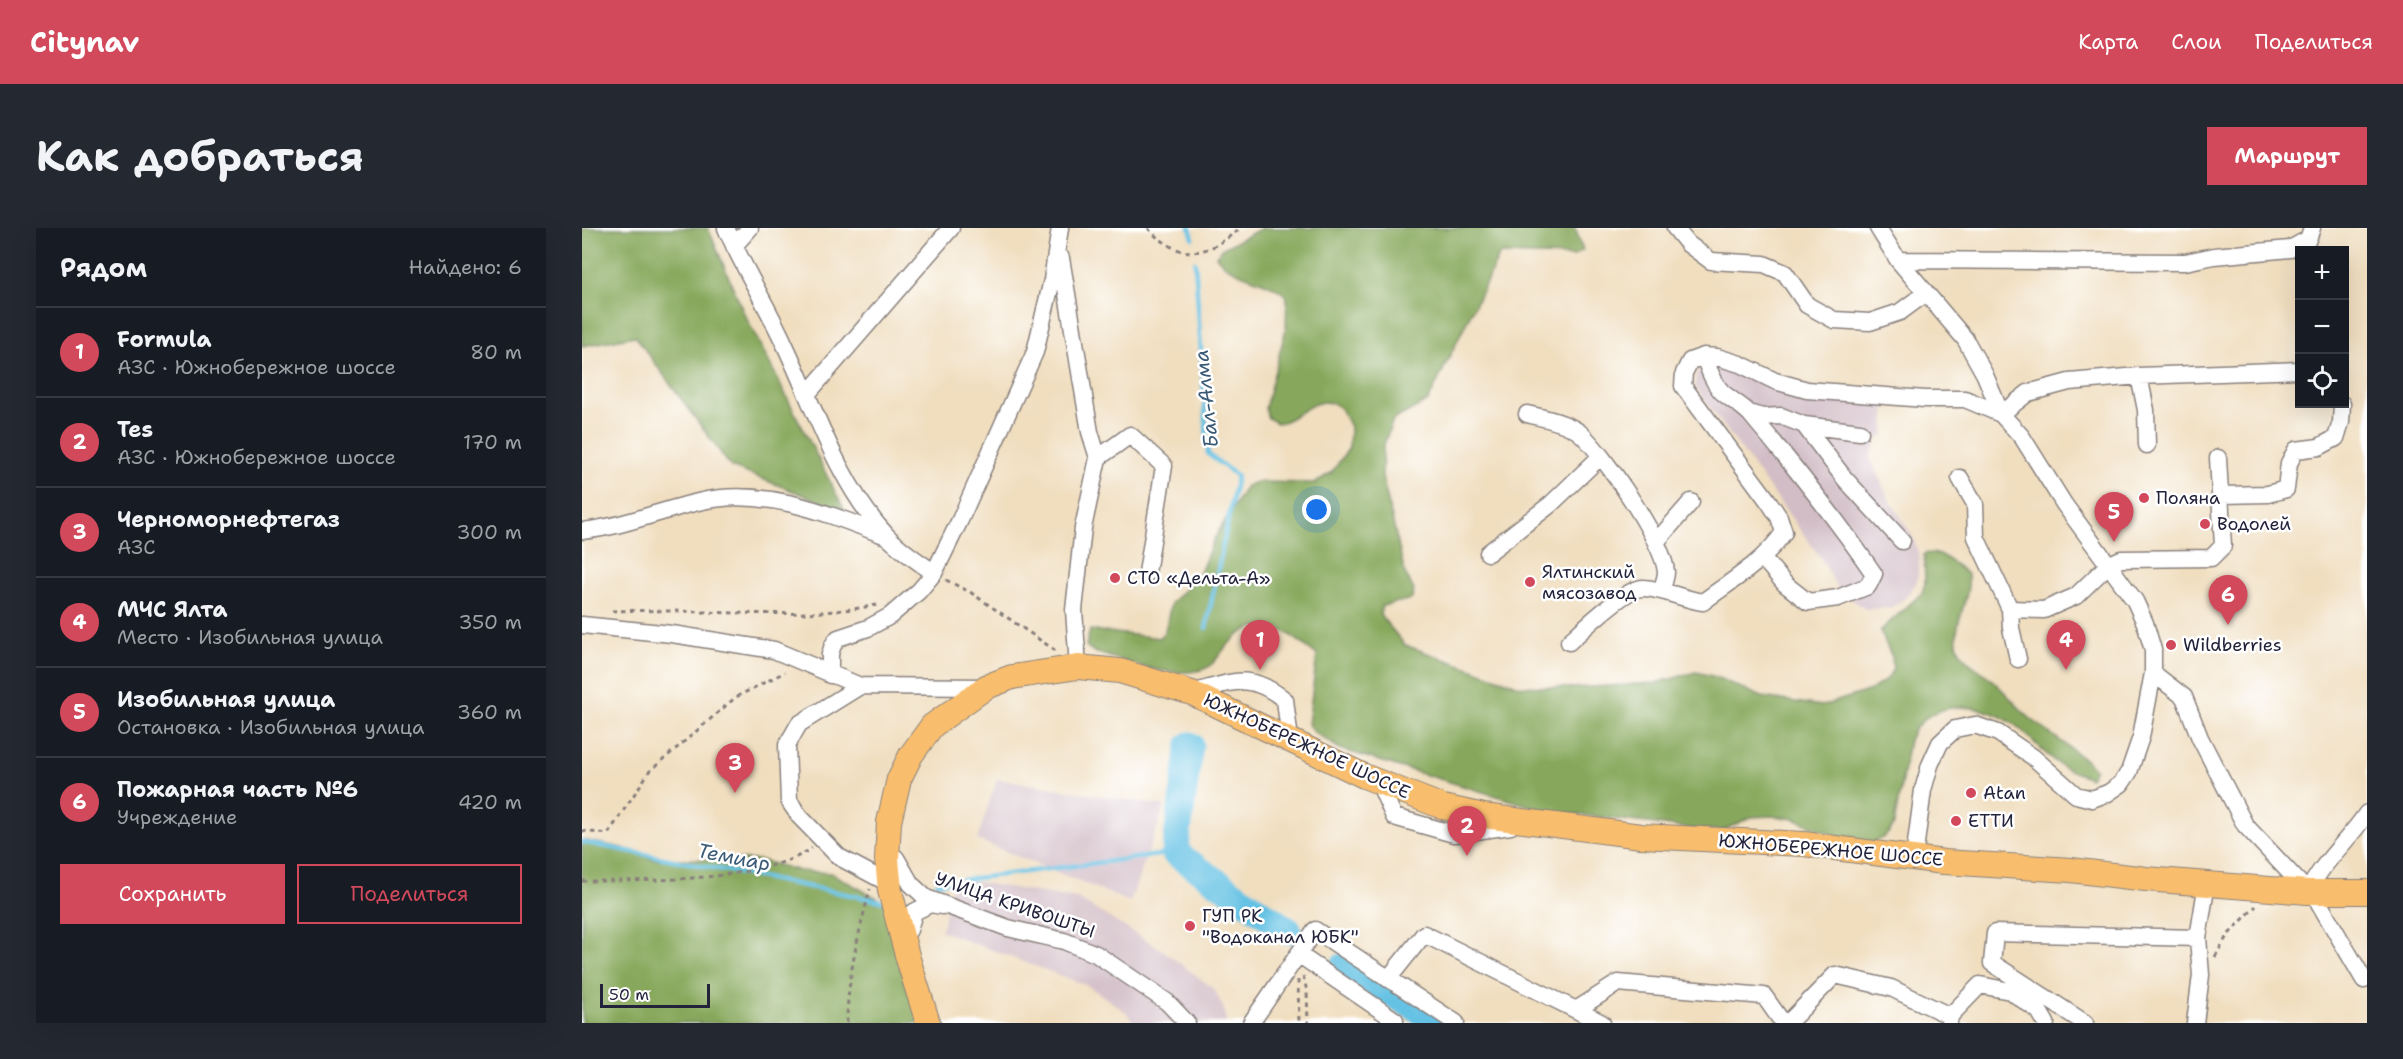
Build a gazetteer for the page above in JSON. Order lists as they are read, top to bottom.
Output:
{
  "streets": {
    "highway": ["ЮЖНОБЕРЕЖНОЕ ШОССЕ"],
    "street": ["УЛИЦА КРИВОШТЫ"]
  },
  "crossings": [
    ["ЮЖНОБЕРЕЖНОЕ ШОССЕ", "УЛИЦА КРИВОШТЫ"]
  ],
  "water": ["Бал-Алма", "Темиар"],
  "places": [
    "Поляна",
    "Водолей",
    "СТО «Дельта-А»",
    "Ялтинский мясозавод",
    "Wildberries",
    "Atan",
    "ЕТТИ",
    "ГУП РК \"Водоканал ЮБК\""
  ],
  "scale_bar": "50 m",
  "page": {
    "header": "Citynav",
    "nav": ["Карта", "Слои", "Поделиться"],
    "buttons": [
      "Маршрут",
      ["Сохранить", "Поделиться"]
    ],
    "title": "Как добраться",
    "heading": ["Рядом", "Найдено: 6"],
    "map_buttons": ["+", "−"],
    "list": [
      {
        "mark": "1",
        "name": "Formula",
        "note": "АЗС · Южнобережное шоссе",
        "value": "80 m"
      },
      {
        "mark": "2",
        "name": "Tes",
        "note": "АЗС · Южнобережное шоссе",
        "value": "170 m"
      },
      {
        "mark": "3",
        "name": "Черноморнефтегаз",
        "note": "АЗС",
        "value": "300 m"
      },
      {
        "mark": "4",
        "name": "МЧС Ялта",
        "note": "Место · Изобильная улица",
        "value": "350 m"
      },
      {
        "mark": "5",
        "name": "Изобильная улица",
        "note": "Остановка · Изобильная улица",
        "value": "360 m"
      },
      {
        "mark": "6",
        "name": "Пожарная часть №6",
        "note": "Учреждение",
        "value": "420 m"
      }
    ],
    "pins": [
      "5",
      "6",
      "1",
      "4",
      "3",
      "2"
    ],
    "scale": "50 m"
  }
}
